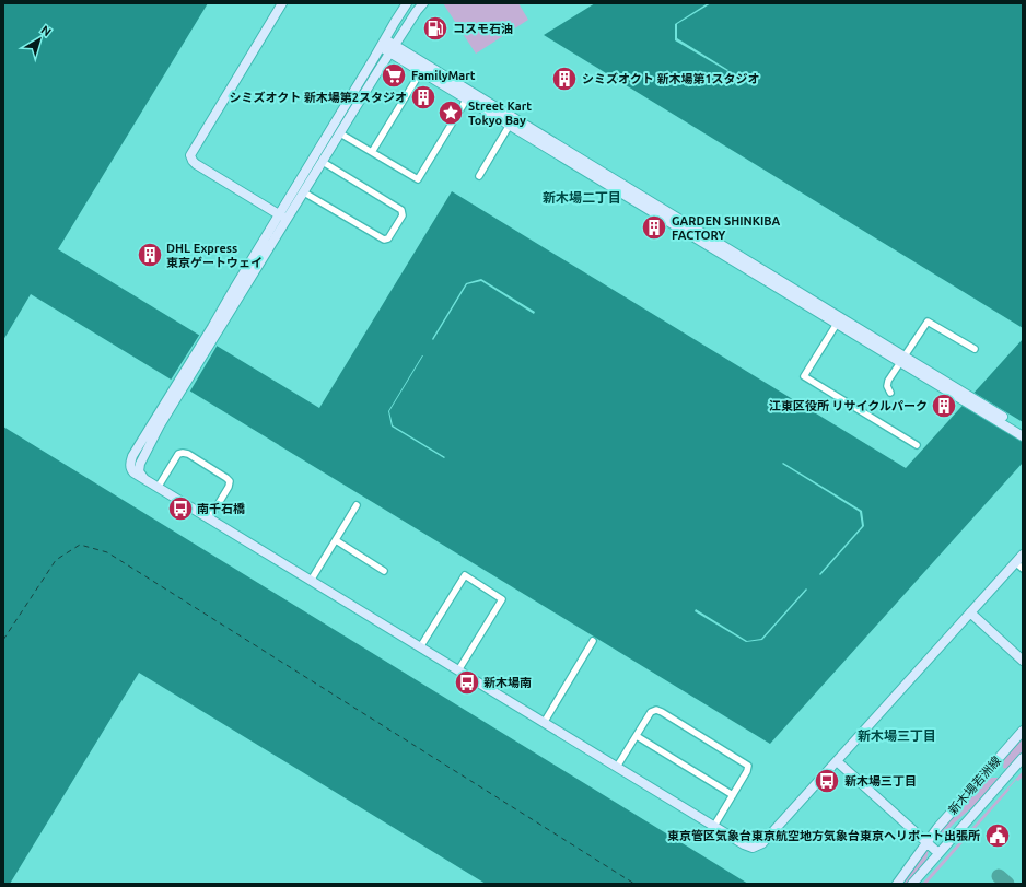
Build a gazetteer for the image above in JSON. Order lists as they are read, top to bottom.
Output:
{
  "streets": {
    "street": ["新木場若洲線"]
  },
  "districts": ["新木場二丁目", "新木場三丁目"],
  "places": {
    "fuel station": ["コスモ石油"],
    "supermarket": ["FamilyMart"],
    "building": [
      "シミズオクト 新木場第1スタジオ",
      "シミズオクト 新木場第2スタジオ",
      "GARDEN SHINKIBA FACTORY",
      "DHL Express 東京ゲートウェイ",
      "江東区役所 リサイクルパーク"
    ],
    "place": ["Street Kart Tokyo Bay"],
    "bus stop": ["南千石橋", "新木場南", "新木場三丁目"],
    "public building": ["東京管区気象台東京航空地方気象台東京へリポート出張所"]
  },
  "north": "top right"
}
